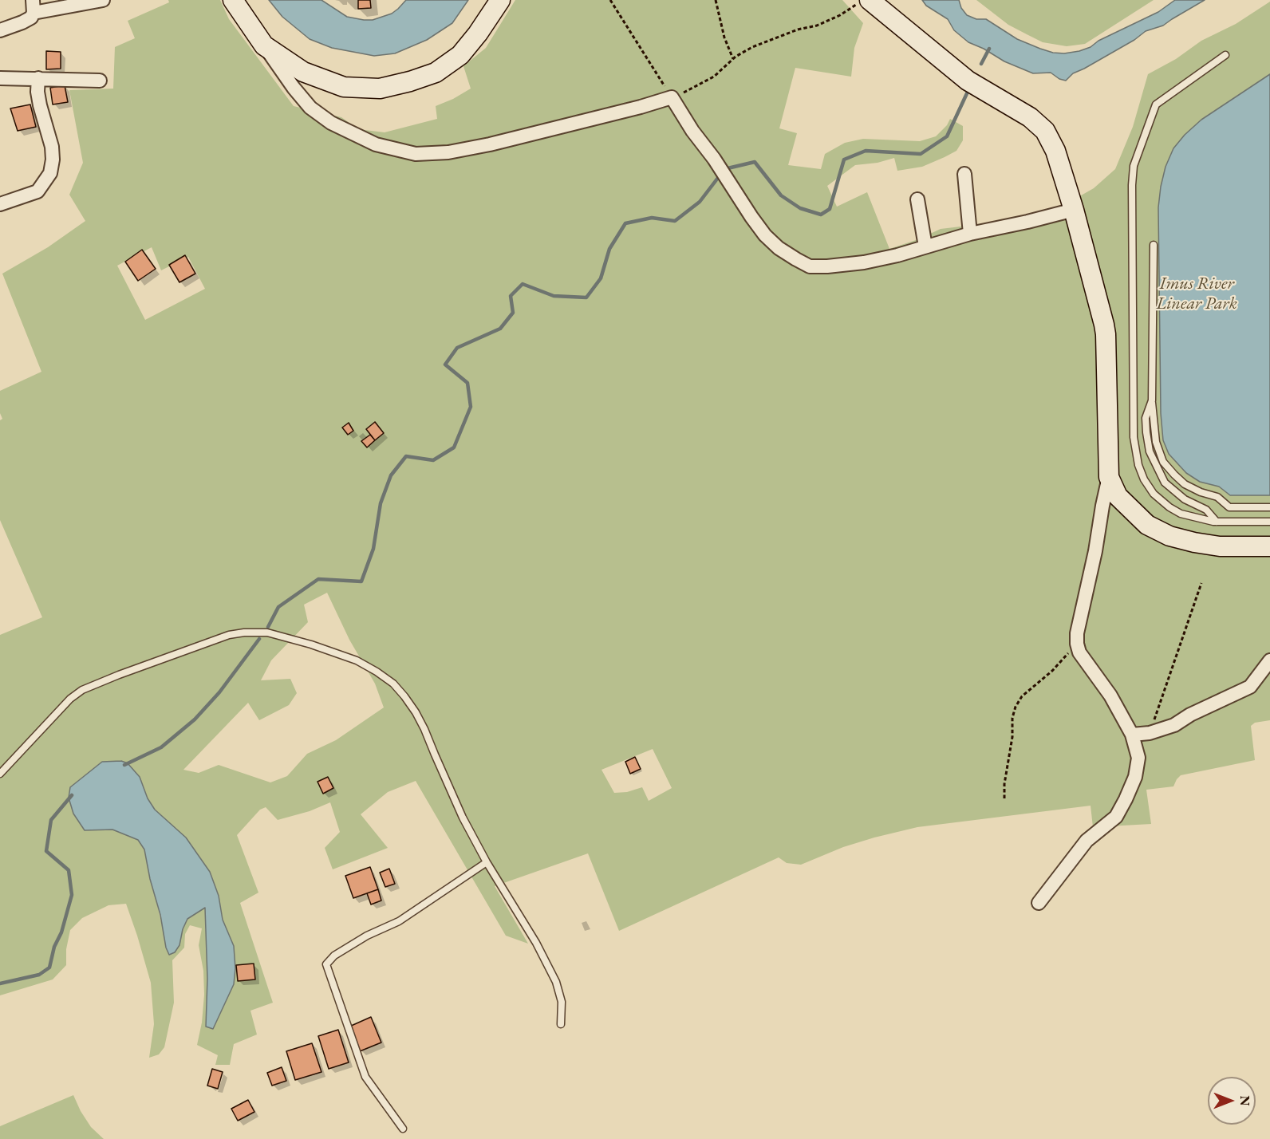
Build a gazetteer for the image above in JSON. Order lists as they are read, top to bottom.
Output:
{
  "parks": ["Imus River Linear Park"],
  "north": "right"
}
